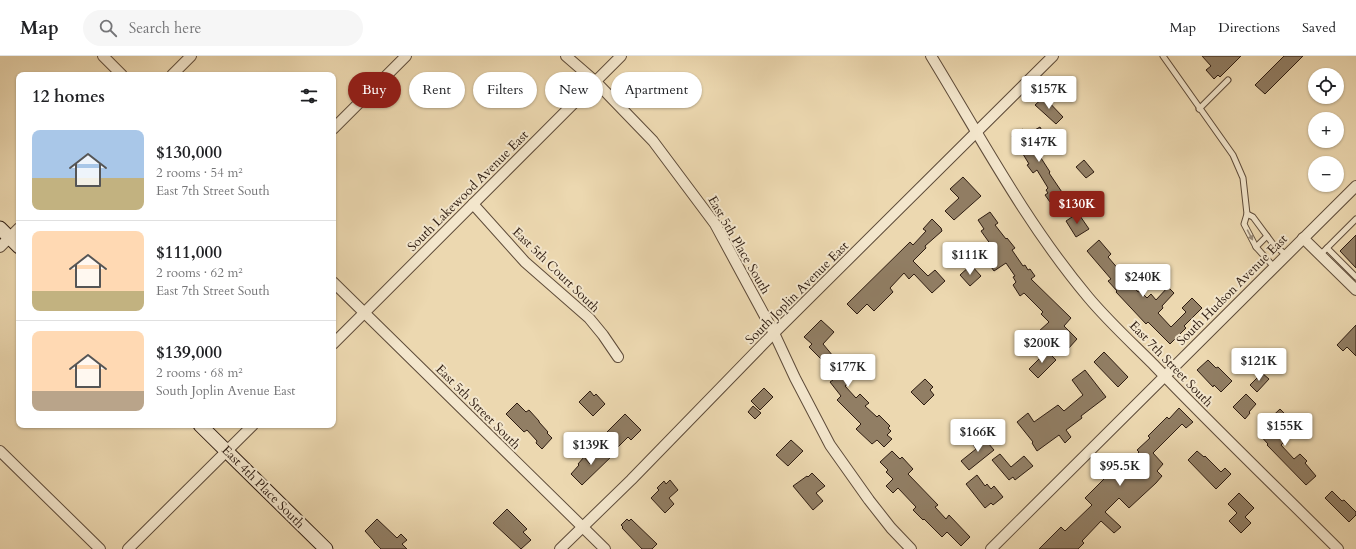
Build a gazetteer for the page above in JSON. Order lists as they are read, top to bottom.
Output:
{
  "streets": {
    "street": [
      "South Lakewood Avenue East",
      "East 5th Place South",
      "East 5th Court South",
      "South Hudson Avenue East",
      "South Joplin Avenue East",
      "East 7th Street South",
      "East 5th Street South",
      "East 4th Place South"
    ]
  },
  "crossings": [
    ["South Lakewood Avenue East", "East 5th Court South"],
    ["South Lakewood Avenue East", "East 5th Street South"],
    ["East 5th Place South", "South Joplin Avenue East"],
    ["South Hudson Avenue East", "East 7th Street South"],
    ["South Joplin Avenue East", "East 7th Street South"],
    ["South Joplin Avenue East", "East 5th Street South"]
  ],
  "page": {
    "header": "Map",
    "search": "Search here",
    "nav": ["Map", "Directions", "Saved"],
    "map_buttons": ["+", "−"],
    "chip": [
      "Buy",
      "Rent",
      "Filters",
      "New",
      "Apartment"
    ],
    "heading": "12 homes",
    "price": [
      "$157K",
      "$147K",
      "$130K",
      "$111K",
      "$240K",
      "$200K",
      "$121K",
      "$177K",
      "$155K",
      "$166K",
      "$139K",
      "$95.5K"
    ],
    "list": [
      {
        "name": "$130,000",
        "note": "2 rooms · 54 m² · East 7th Street South"
      },
      {
        "name": "$111,000",
        "note": "2 rooms · 62 m² · East 7th Street South"
      },
      {
        "name": "$139,000",
        "note": "2 rooms · 68 m² · South Joplin Avenue East"
      }
    ]
  }
}
